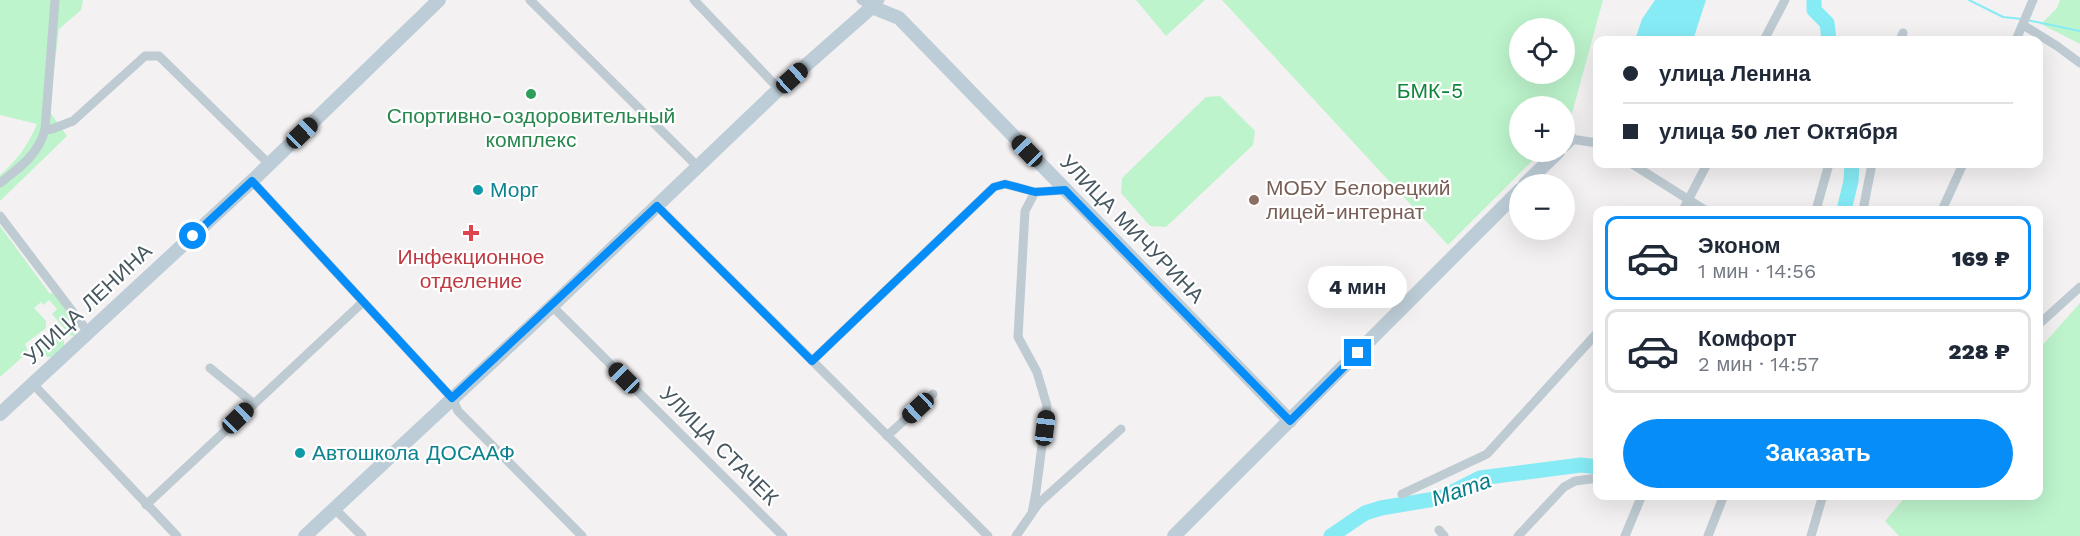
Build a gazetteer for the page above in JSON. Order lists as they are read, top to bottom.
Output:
{
  "streets": {
    "street": ["УЛИЦА МИЧУРИНА", "УЛИЦА ЛЕНИНА", "УЛИЦА СТАЧЕК"]
  },
  "water": ["Мата"],
  "parks": ["БМК-5"],
  "places": {
    "other": [
      "Спортивно-оздоровительный комплекс",
      "Морг",
      "МОБУ Белорецкий лицей-интернат",
      "Автошкола ДОСААФ"
    ],
    "health": ["Инфекционное отделение"]
  },
  "page": {
    "map_buttons": ["+", "−"],
    "banner": ["улица Ленина", "улица 50 лет Октября"],
    "list": [
      {
        "name": "Эконом",
        "note": "1 мин · 14:56",
        "value": "169 ₽"
      },
      {
        "name": "Комфорт",
        "note": "2 мин · 14:57",
        "value": "228 ₽"
      }
    ],
    "bubble": "4 мин",
    "buttons": "Заказать"
  }
}
